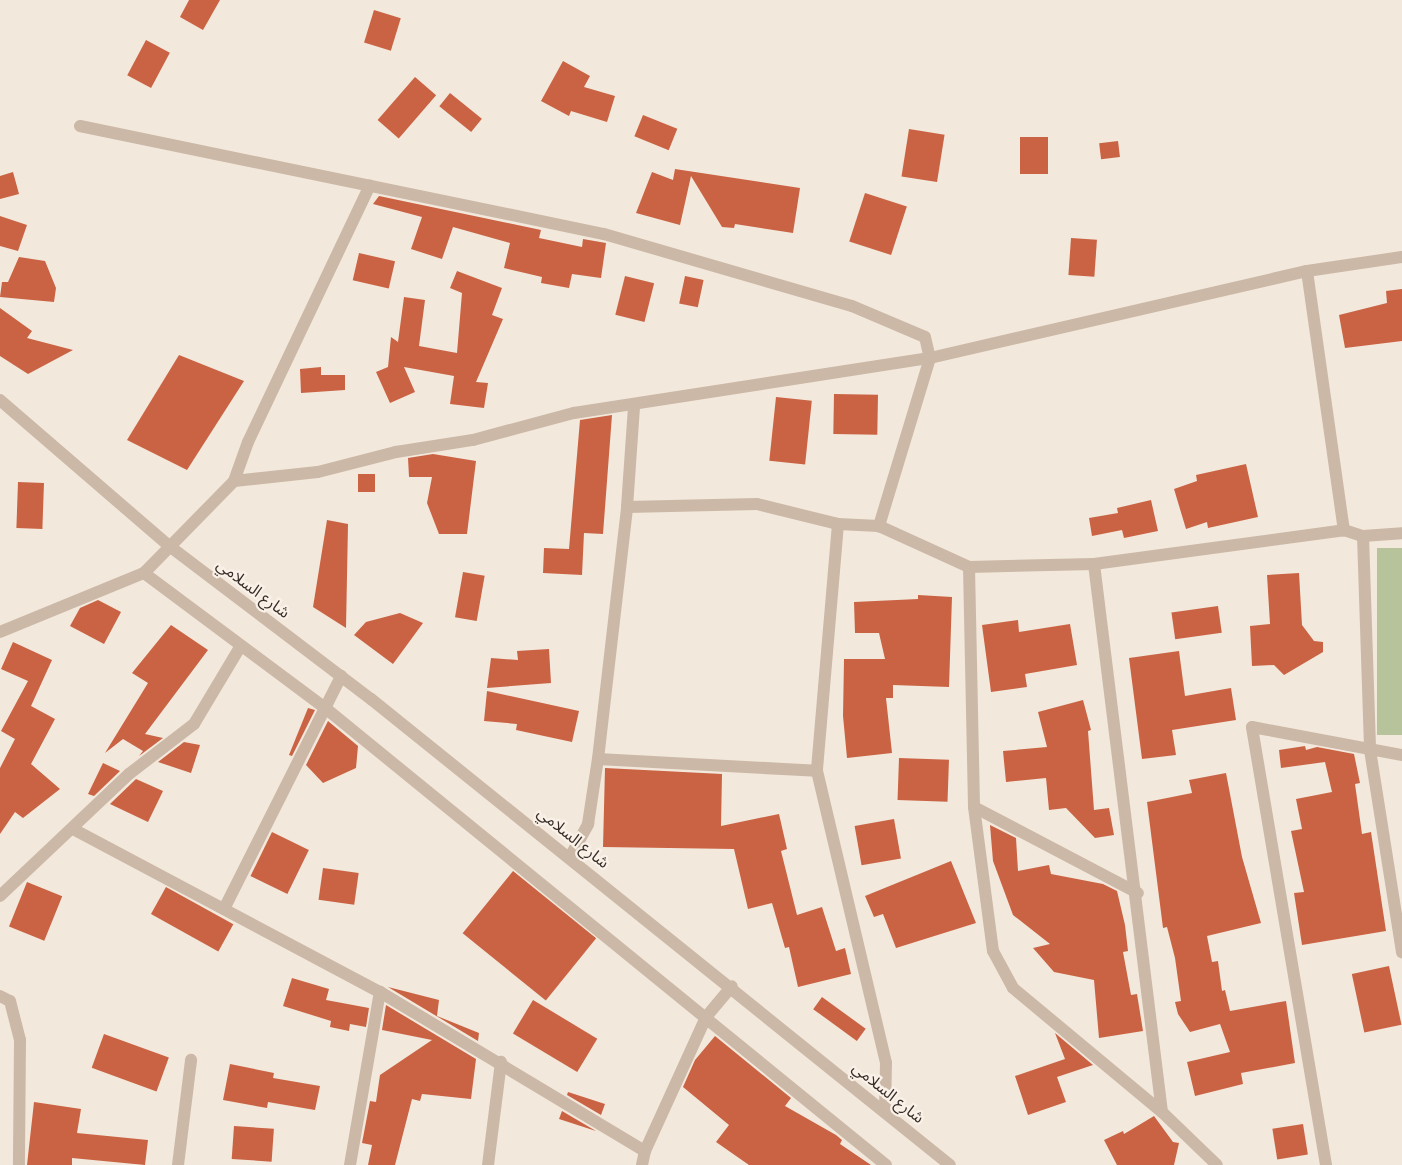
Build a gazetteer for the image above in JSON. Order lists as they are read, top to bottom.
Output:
{
  "streets": {
    "street": ["شارع السلامي"]
  }
}
